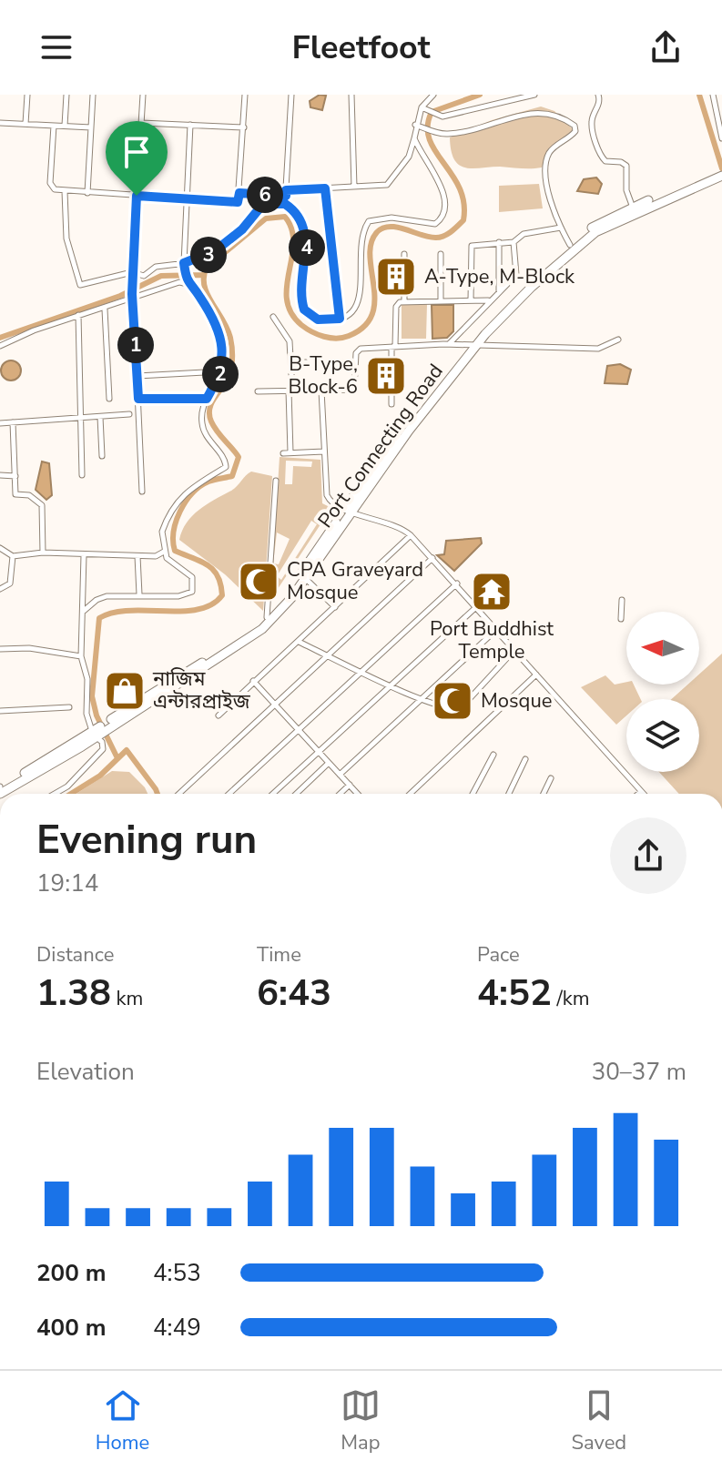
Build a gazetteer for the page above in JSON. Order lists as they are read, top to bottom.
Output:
{
  "streets": {
    "highway": ["Port Connecting Road"]
  },
  "places": {
    "building": ["A-Type, M-Block", "B-Type, Block-6"],
    "mosque": ["CPA Graveyard Mosque", "Mosque"],
    "temple": ["Port Buddhist Temple"],
    "shop": ["নাজিম এন্টারপ্রাইজ"]
  },
  "north": "left",
  "page": {
    "header": "Fleetfoot",
    "pins": [
      "6",
      "4",
      "3",
      "1",
      "2"
    ],
    "heading": ["Evening run", "19:14"],
    "stats": [
      ["Distance", "1.38 km"],
      ["Time", "6:43"],
      ["Pace", "4:52 /km"]
    ],
    "chart": ["Elevation", "30–37 m"],
    "list": [
      {
        "name": "200 m",
        "note": "4:53"
      },
      {
        "name": "400 m",
        "note": "4:49"
      }
    ],
    "tabs": ["Home", "Map", "Saved"]
  }
}
